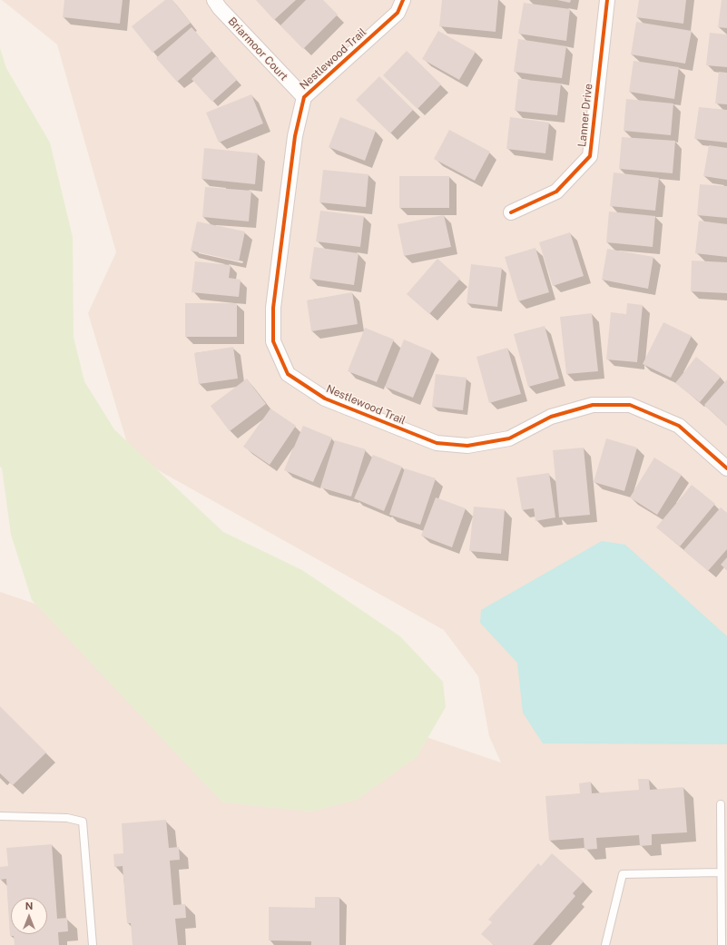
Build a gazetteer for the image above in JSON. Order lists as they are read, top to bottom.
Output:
{
  "streets": {
    "street": ["Briarmoor Court", "Nestlewood Trail", "Lanner Drive"]
  },
  "crossings": [
    ["Briarmoor Court", "Nestlewood Trail"]
  ],
  "north": "top"
}
